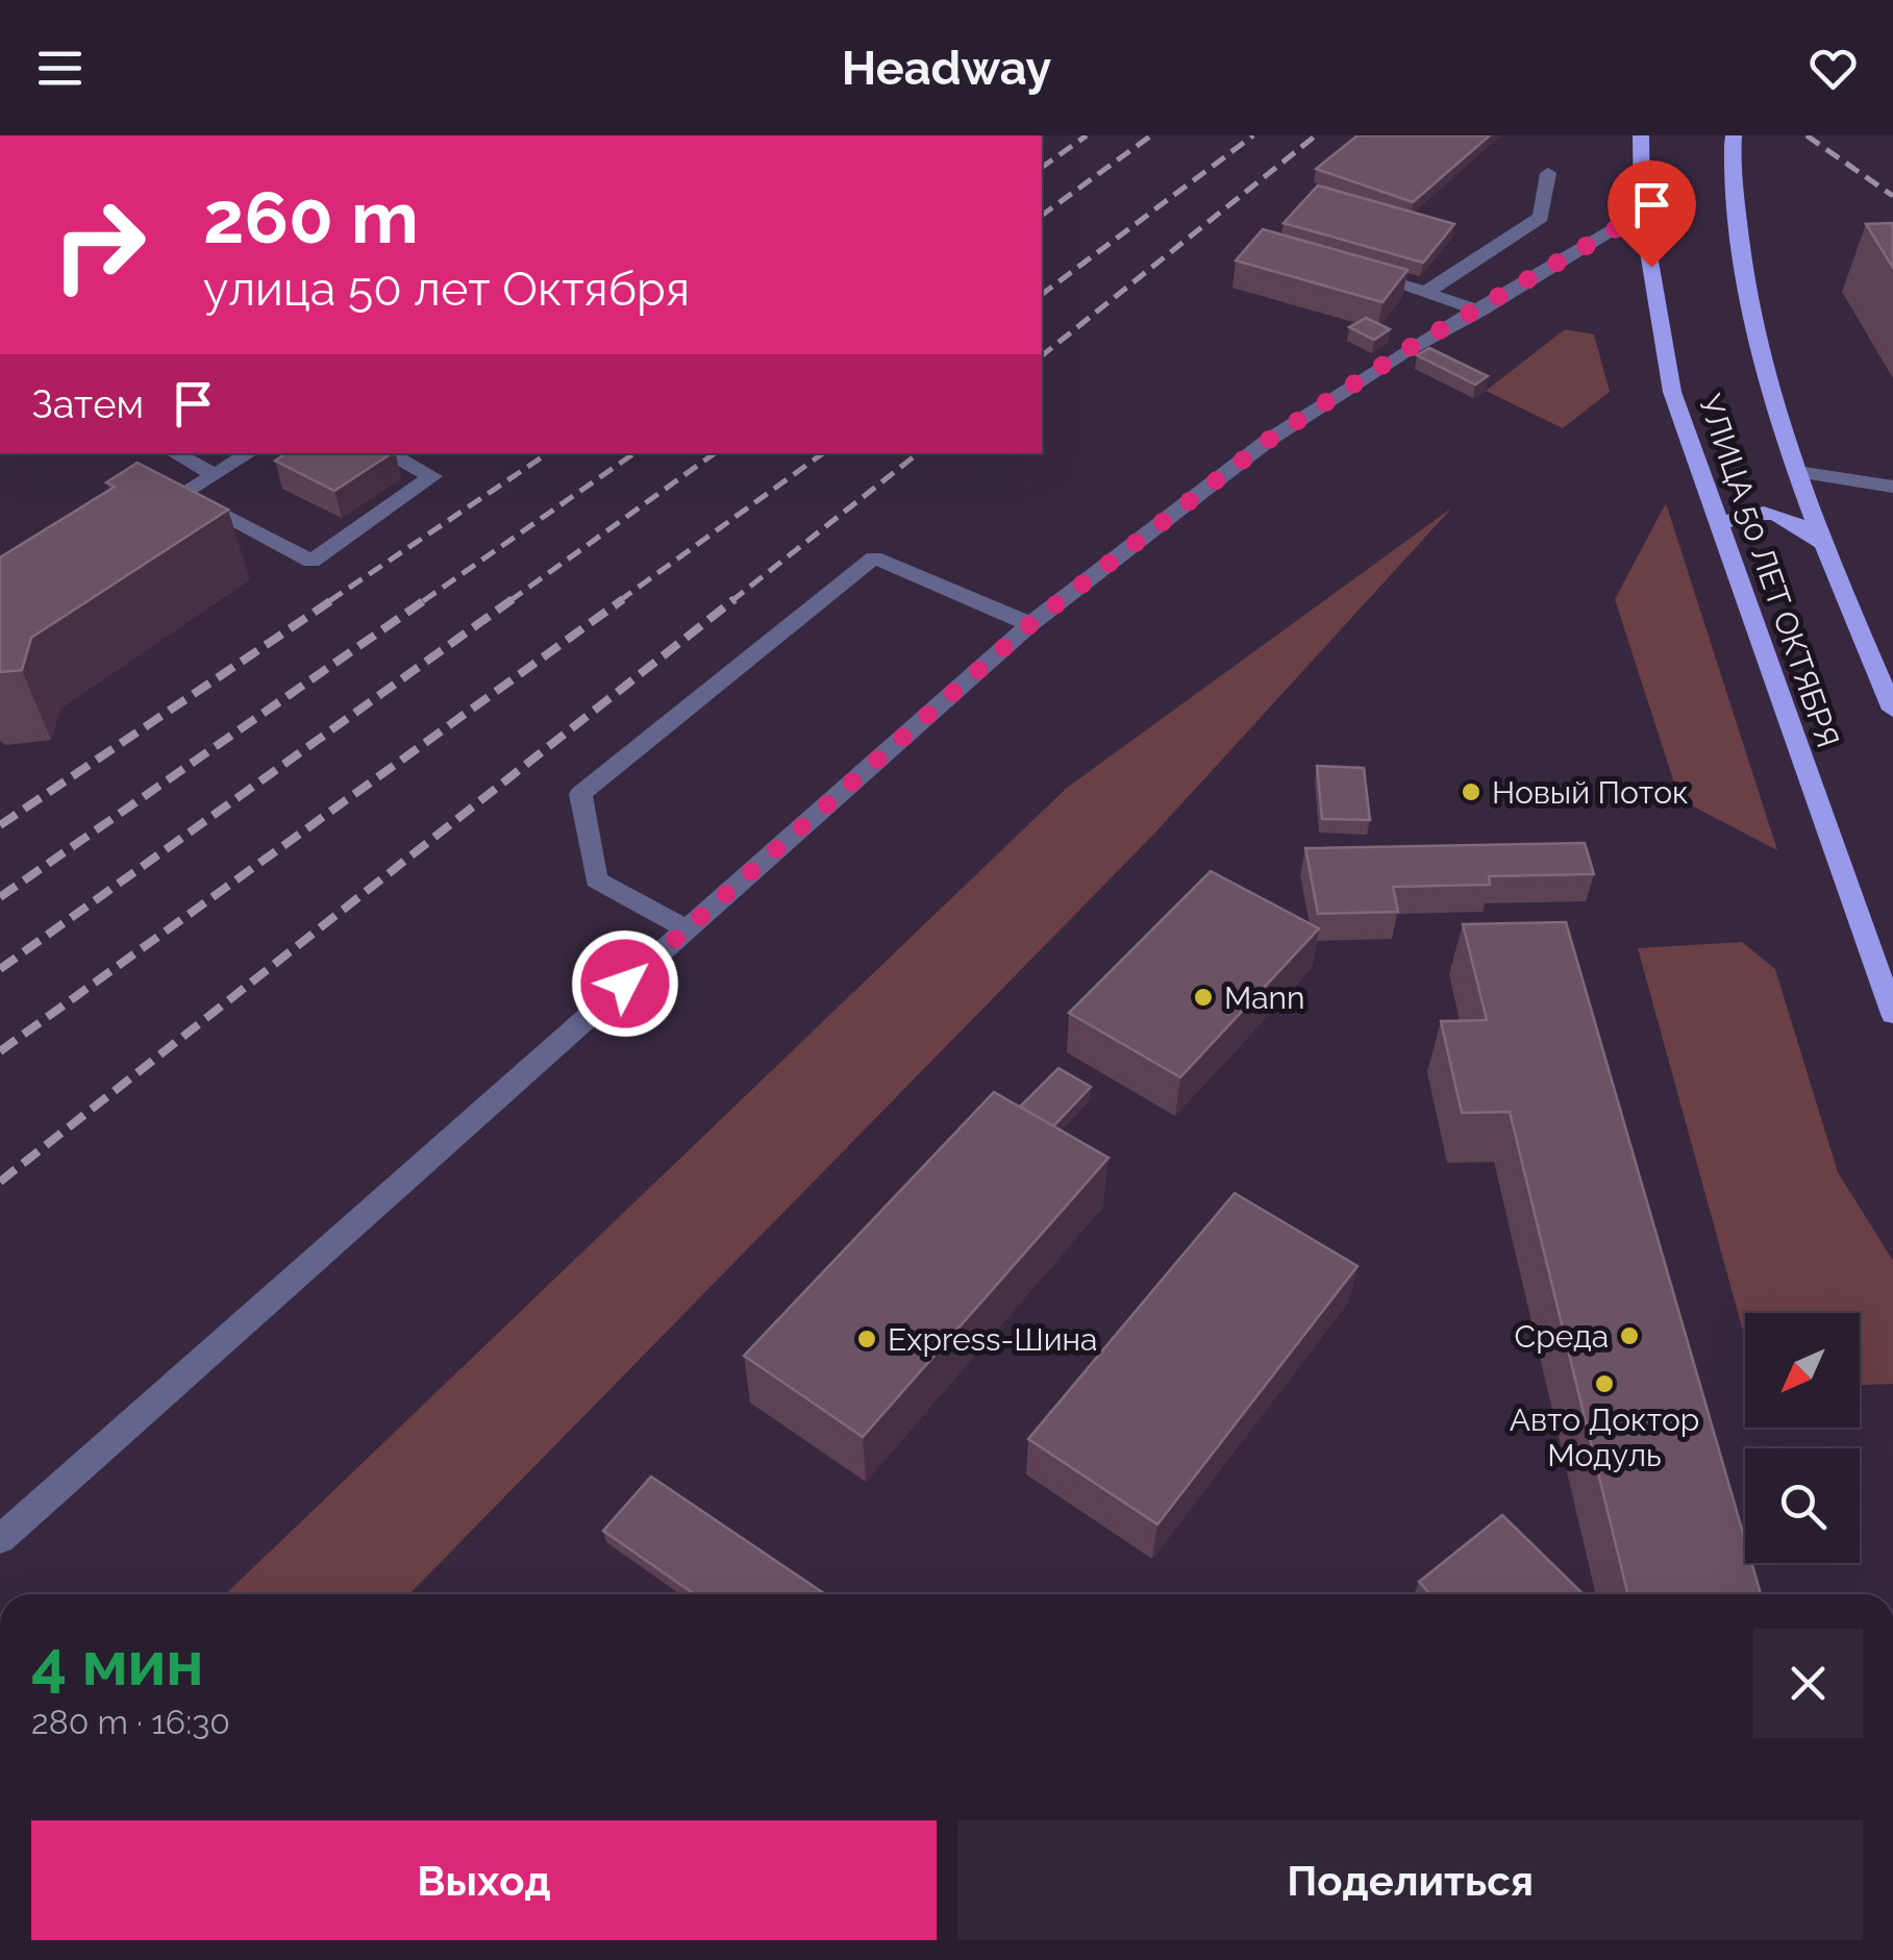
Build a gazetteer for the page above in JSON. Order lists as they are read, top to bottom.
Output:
{
  "streets": {
    "main road": ["УЛИЦА 50 ЛЕТ ОКТЯБРЯ"]
  },
  "places": [
    "Новый Поток",
    "Mann",
    "Среда",
    "Express-Шина",
    "Авто Доктор Модуль"
  ],
  "north": "bottom left",
  "page": {
    "header": "Headway",
    "turn": ["260 m", "улица 50 лет Октября"],
    "then": "Затем",
    "heading": ["4 мин", "280 m · 16:30"],
    "buttons": ["Выход", "Поделиться"]
  }
}
